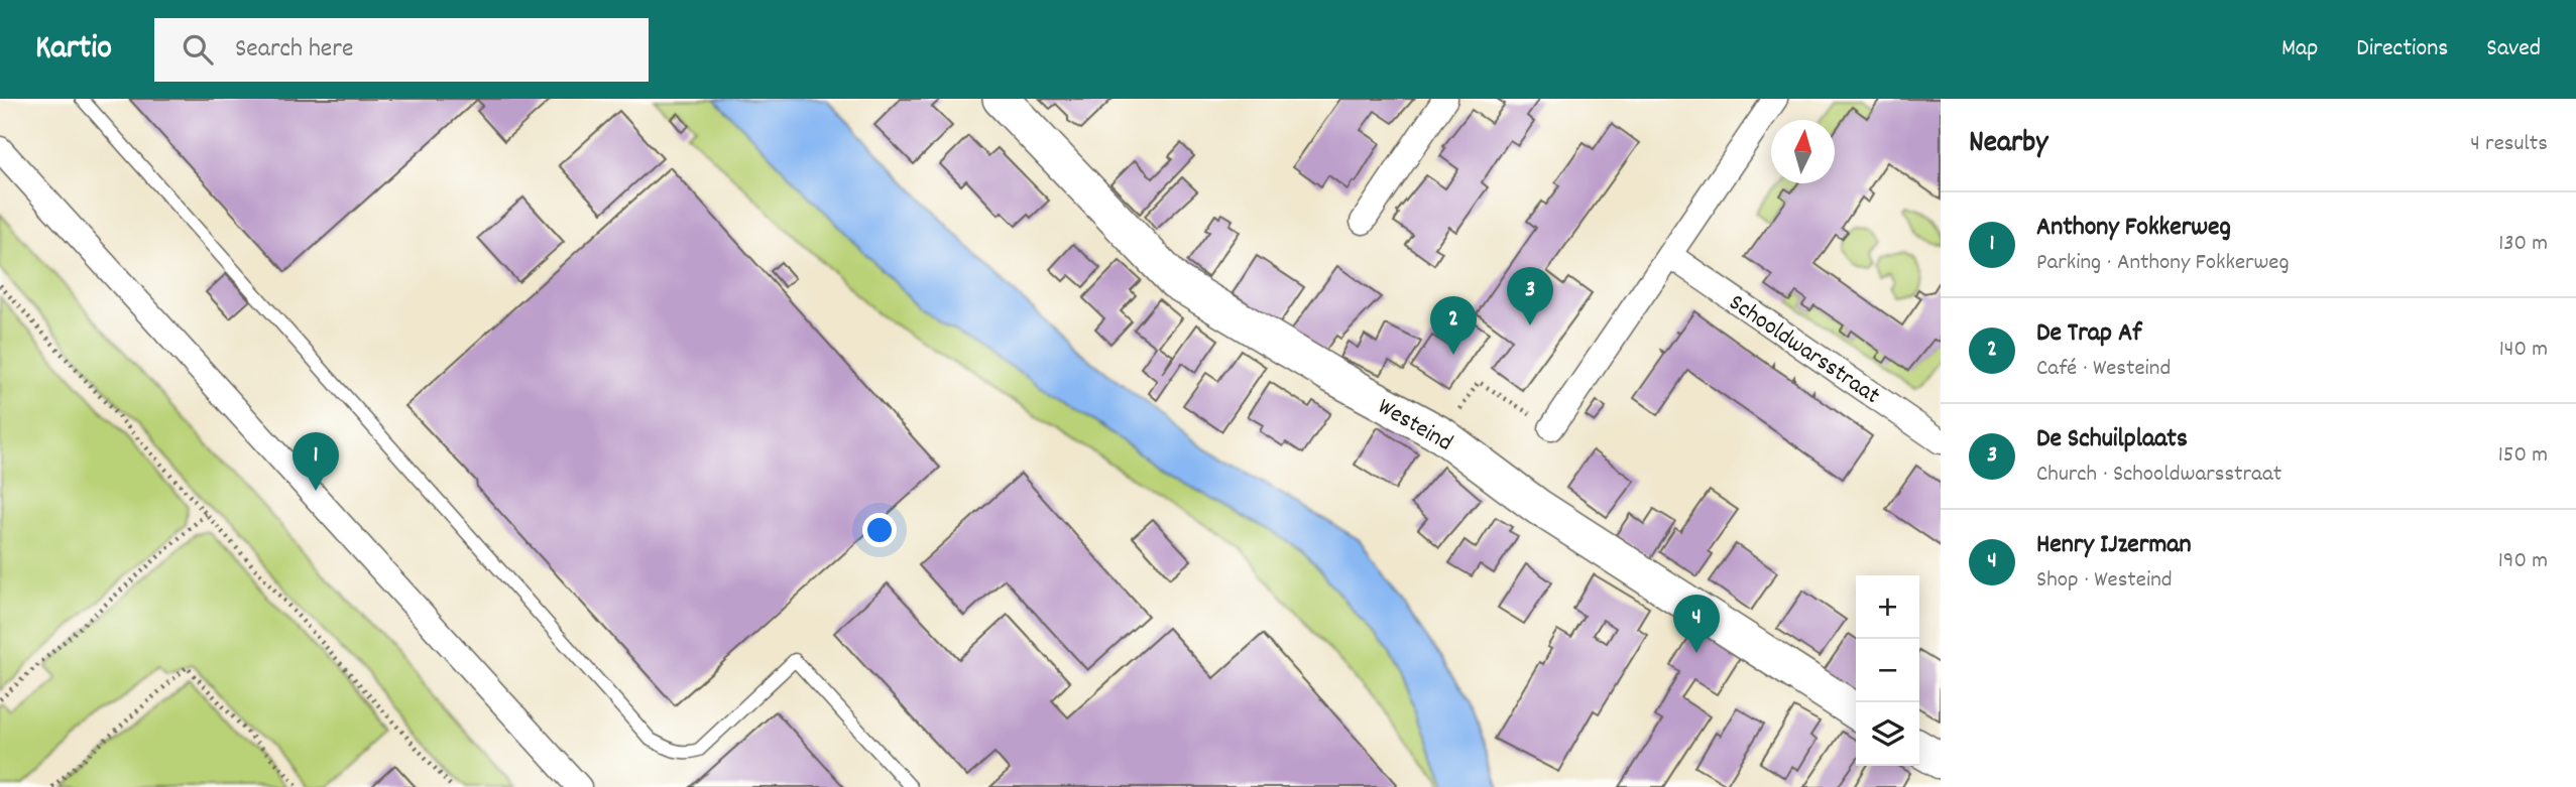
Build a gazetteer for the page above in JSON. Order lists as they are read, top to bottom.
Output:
{
  "streets": {
    "street": ["Schooldwarsstraat", "Westeind"]
  },
  "north": "top",
  "page": {
    "header": "Kartio",
    "search": "Search here",
    "nav": ["Map", "Directions", "Saved"],
    "heading": ["Nearby", "4 results"],
    "list": [
      {
        "mark": "1",
        "name": "Anthony Fokkerweg",
        "note": "Parking · Anthony Fokkerweg",
        "value": "130 m"
      },
      {
        "mark": "2",
        "name": "De Trap Af",
        "note": "Café · Westeind",
        "value": "140 m"
      },
      {
        "mark": "3",
        "name": "De Schuilplaats",
        "note": "Church · Schooldwarsstraat",
        "value": "150 m"
      },
      {
        "mark": "4",
        "name": "Henry IJzerman",
        "note": "Shop · Westeind",
        "value": "190 m"
      }
    ],
    "pins": [
      "3",
      "2",
      "1",
      "4"
    ],
    "map_buttons": ["+", "−"]
  }
}
